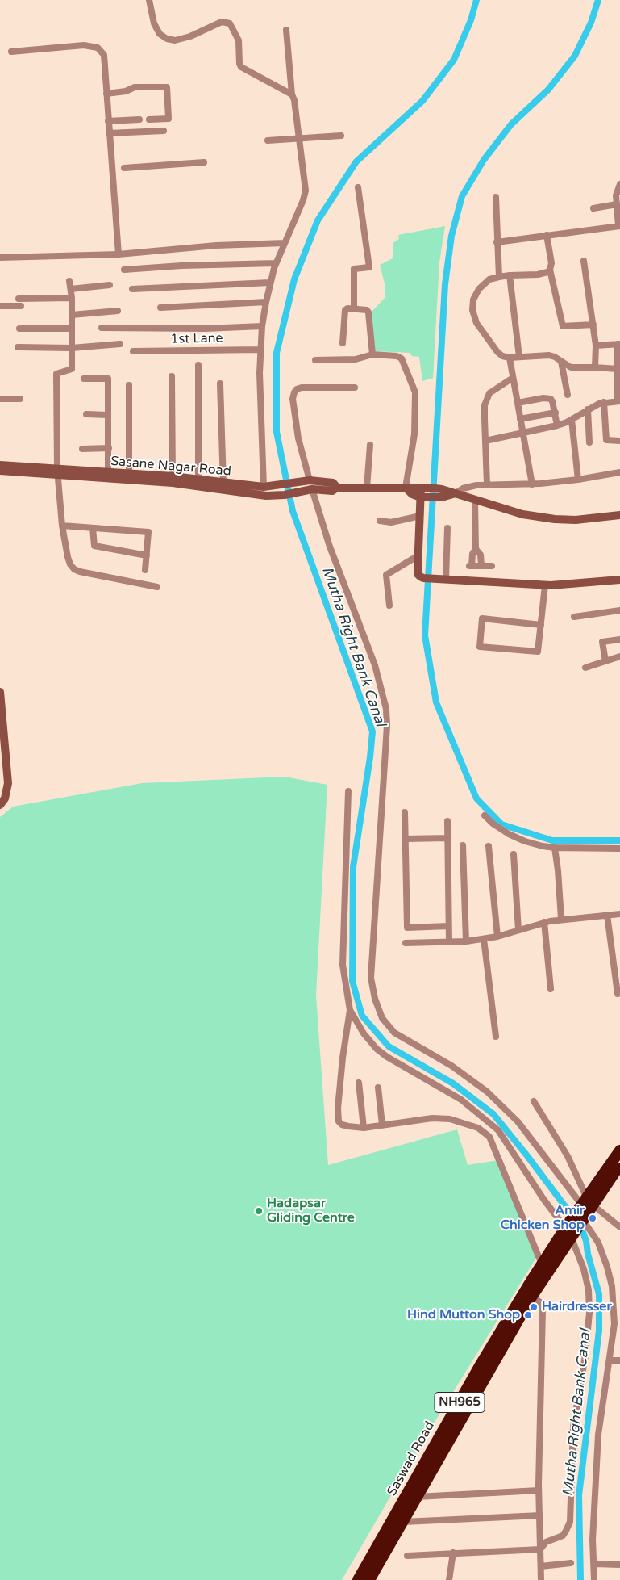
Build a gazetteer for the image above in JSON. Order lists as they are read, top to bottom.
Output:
{
  "streets": {
    "highway": ["NH965", "Saswad Road"],
    "street": ["1st Lane", "Sasane Nagar Road"]
  },
  "crossings": [
    ["NH965", "Saswad Road"]
  ],
  "water": ["Mutha Right Bank Canal"],
  "places": [
    "Hadapsar Gliding Centre",
    "Amir Chicken Shop",
    "Hairdresser",
    "Hind Mutton Shop"
  ]
}
